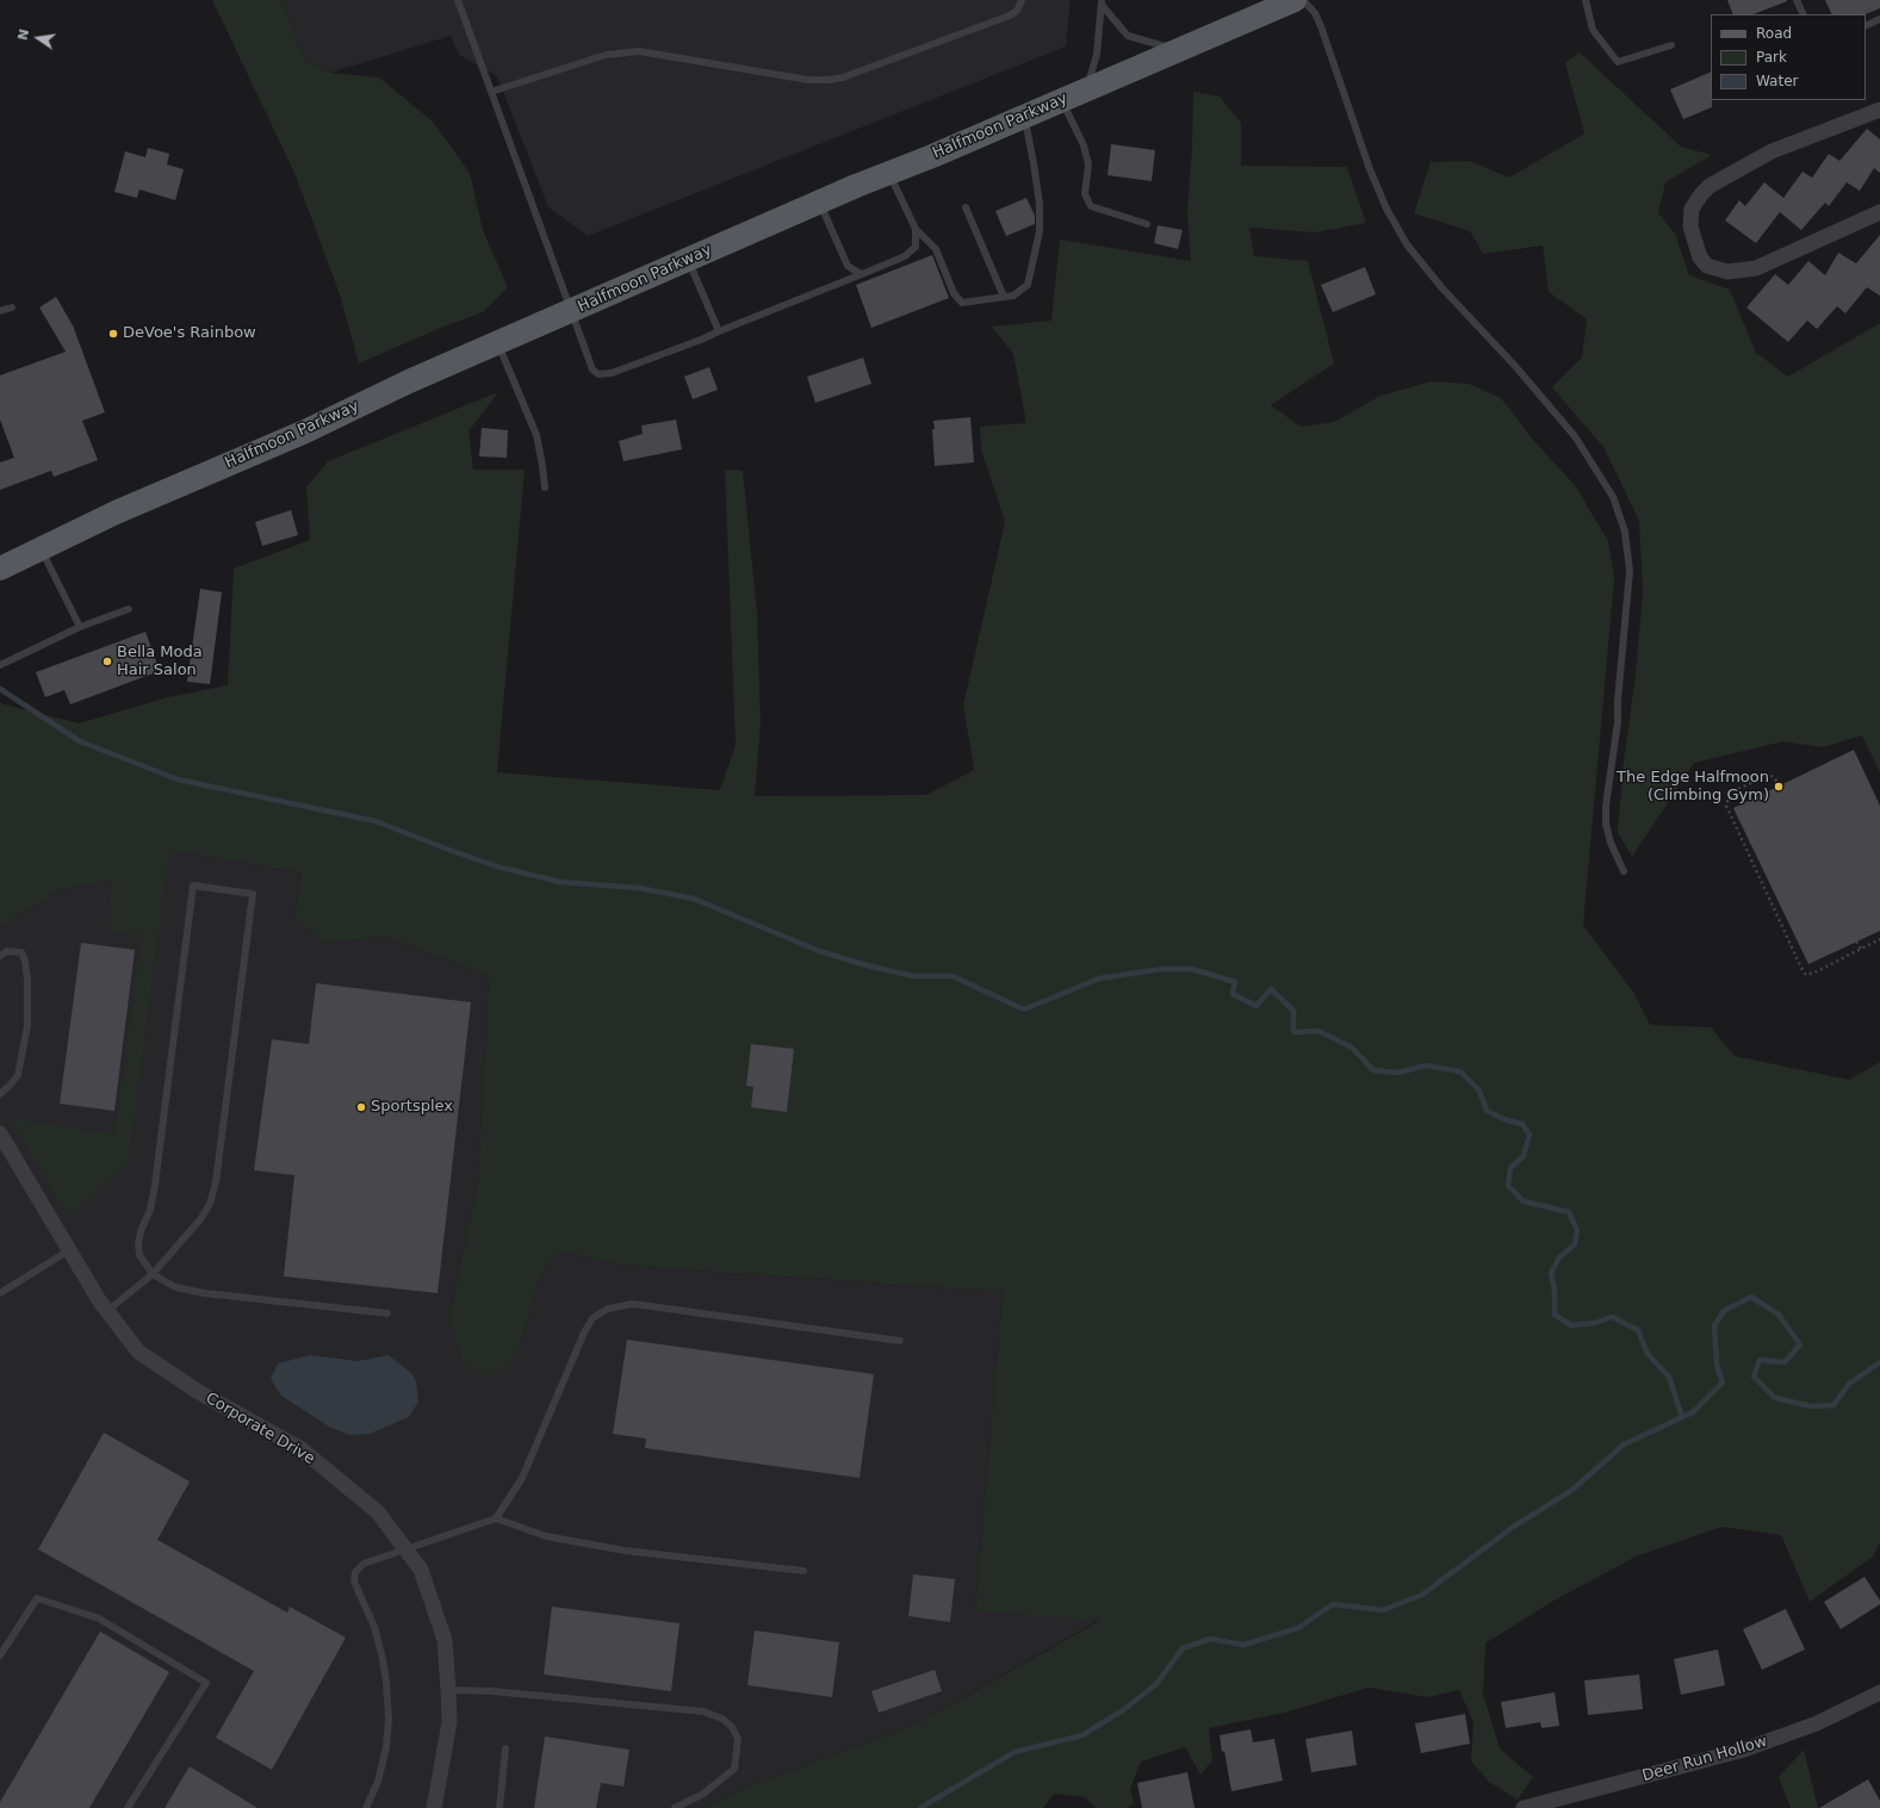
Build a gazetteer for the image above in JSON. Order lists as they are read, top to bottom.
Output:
{
  "streets": {
    "main road": ["Halfmoon Parkway"],
    "street": ["Corporate Drive", "Deer Run Hollow"]
  },
  "places": [
    "DeVoe's Rainbow",
    "Bella Moda Hair Salon",
    "The Edge Halfmoon (Climbing Gym)",
    "Sportsplex"
  ],
  "legend": ["Road", "Park", "Water"],
  "north": "left"
}
